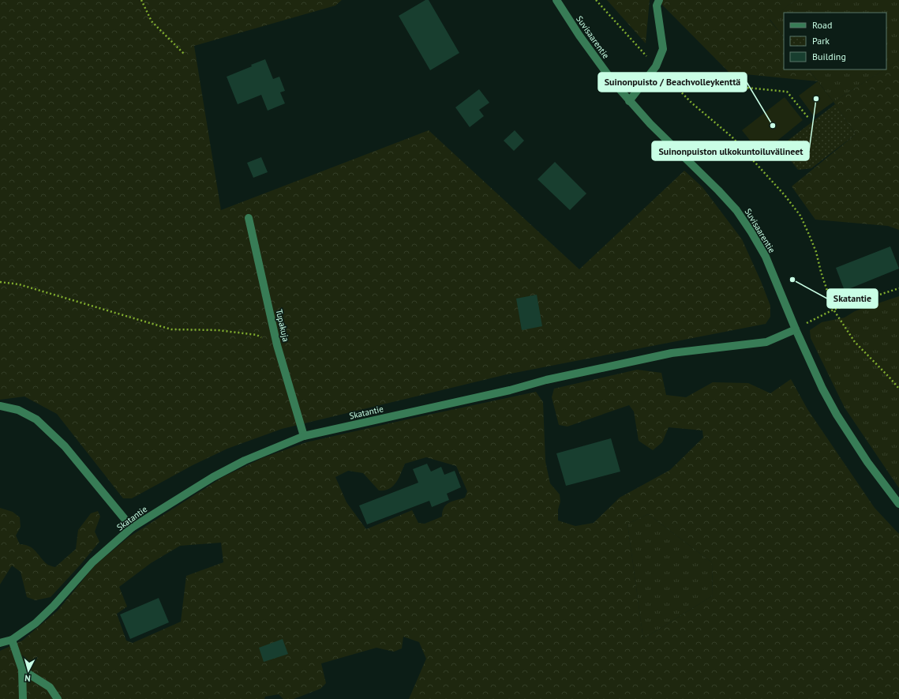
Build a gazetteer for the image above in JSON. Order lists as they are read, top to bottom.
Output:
{
  "streets": {
    "street": ["Suvisaarentie", "Tupakuja", "Skatantie"]
  },
  "crossings": [
    ["Suvisaarentie", "Skatantie"],
    ["Tupakuja", "Skatantie"]
  ],
  "places": ["Suinonpuiston ulkokuntoiluvälineet", "Suinonpuisto / Beachvolleykenttä", "Skatantie"],
  "legend": ["Road", "Park", "Building"],
  "north": "bottom"
}
